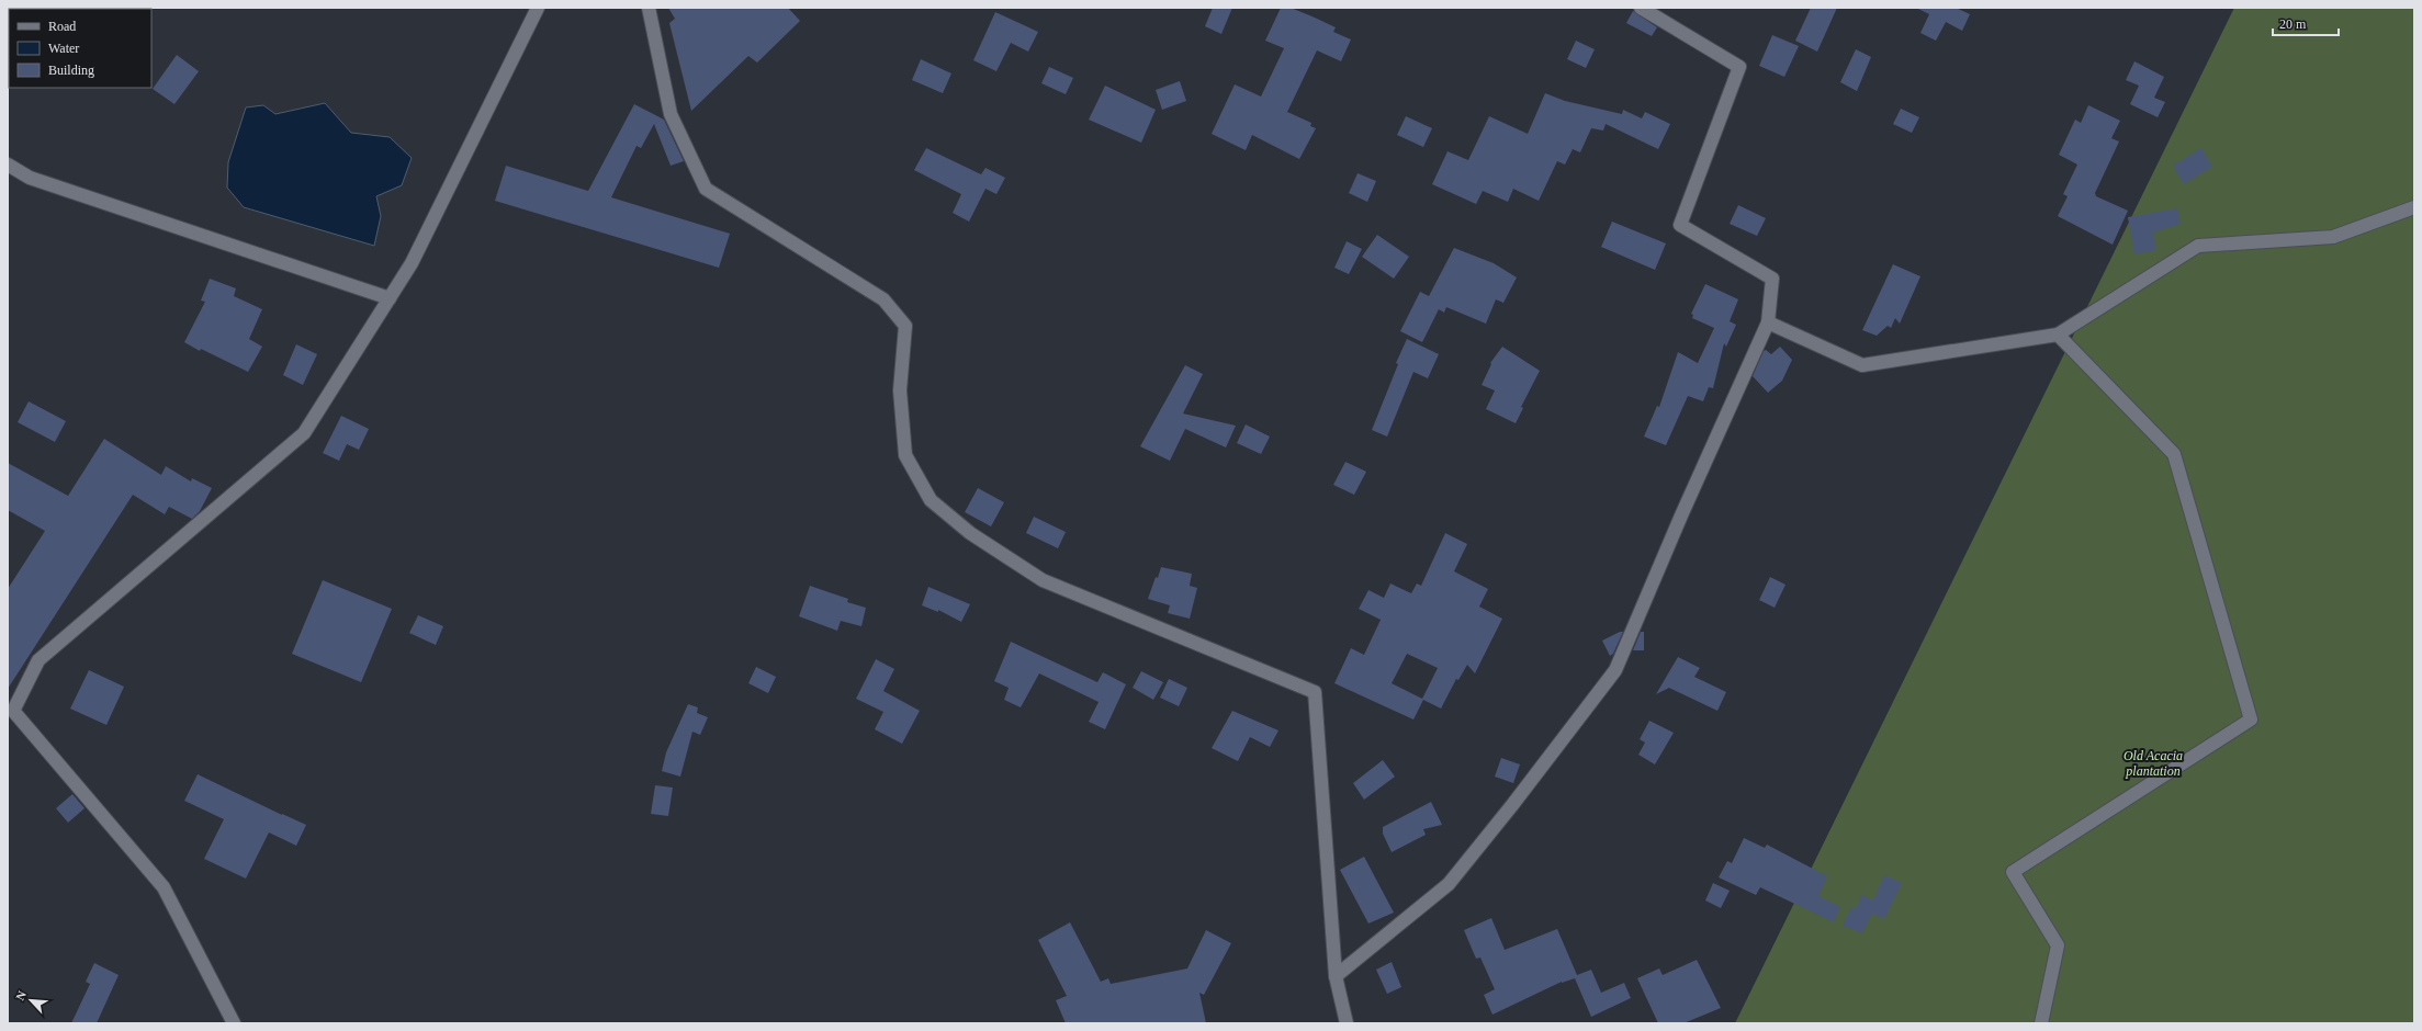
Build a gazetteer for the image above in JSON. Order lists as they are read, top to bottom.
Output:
{
  "parks": ["Old Acacia plantation"],
  "legend": ["Road", "Water", "Building"],
  "scale_bar": "20 m",
  "north": "top left"
}
